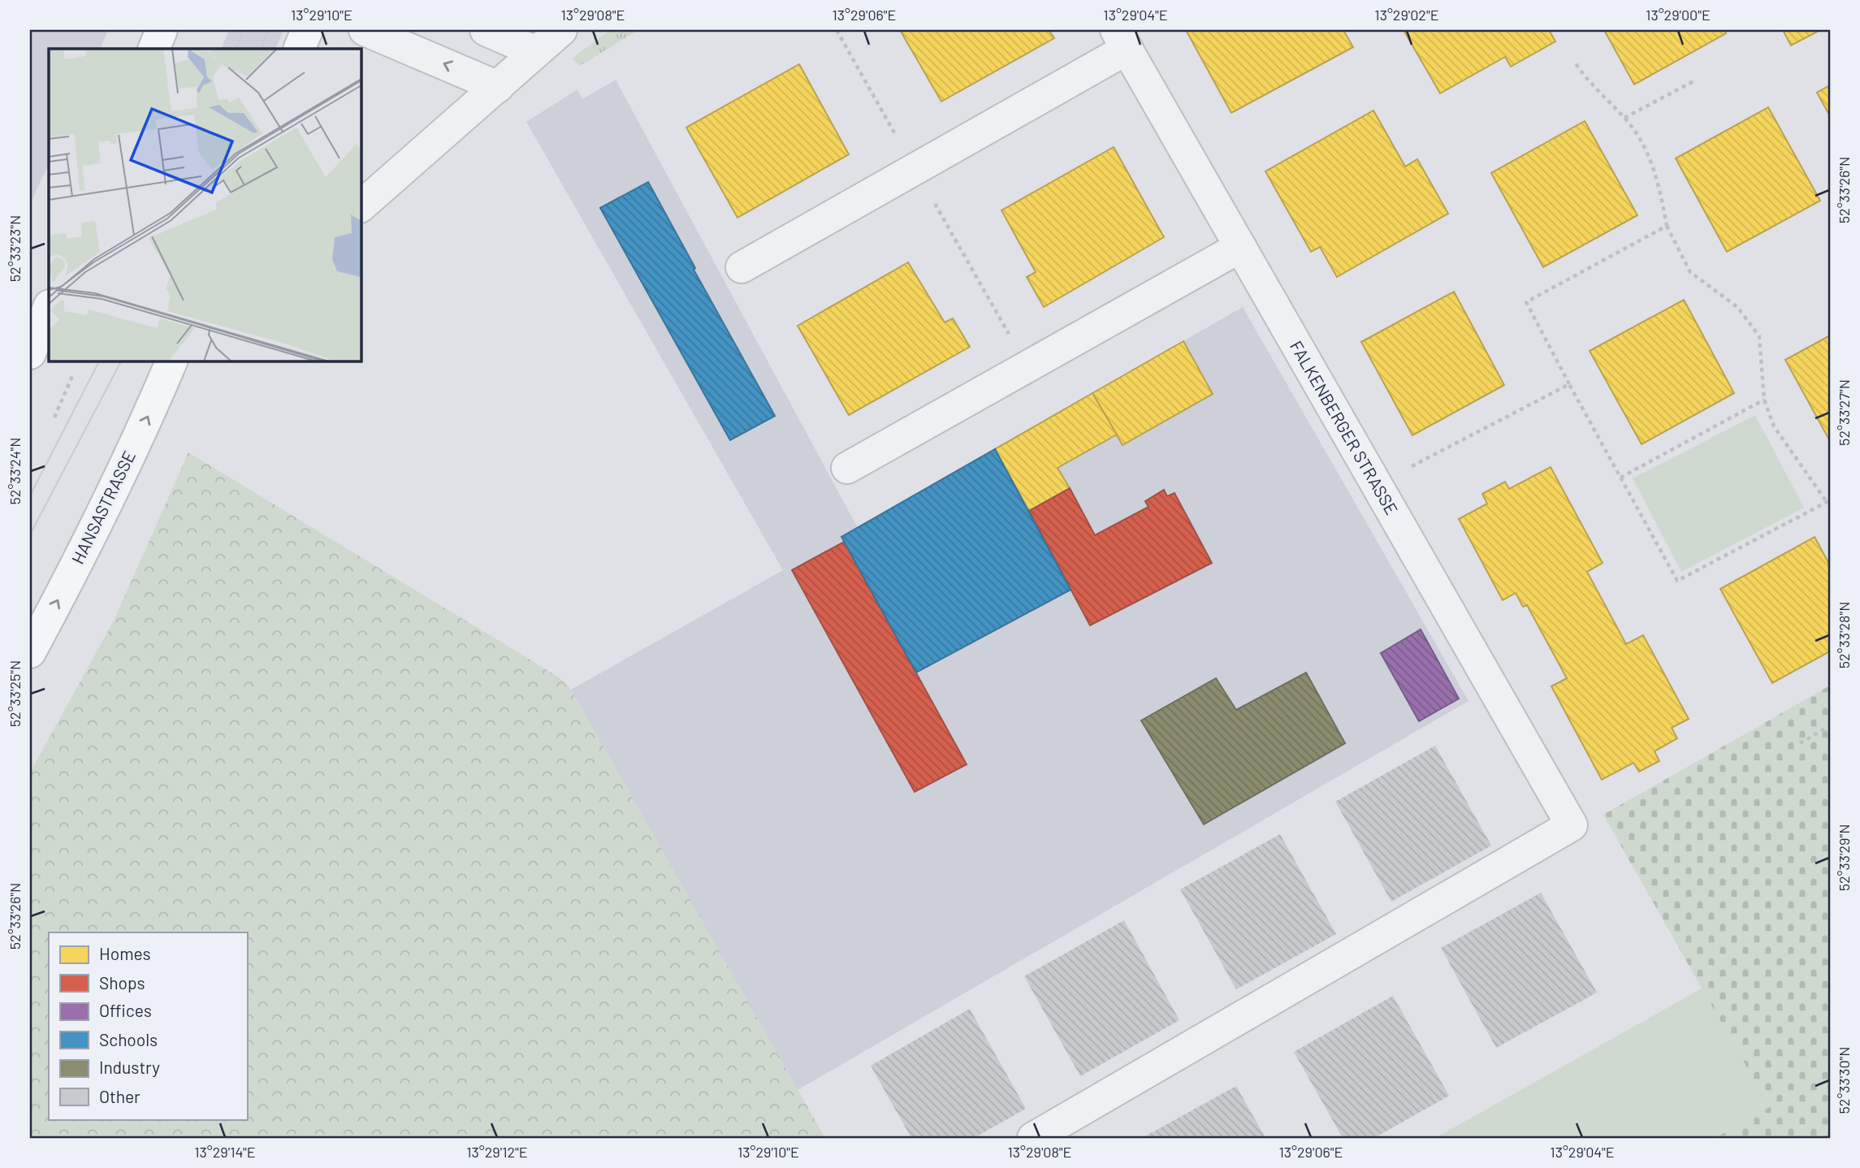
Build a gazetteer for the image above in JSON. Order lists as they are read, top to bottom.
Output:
{
  "streets": {
    "main road": ["HANSASTRASSE"],
    "street": ["FALKENBERGER STRASSE"]
  },
  "one_way": ["HANSASTRASSE"],
  "legend": [
    "Homes",
    "Shops",
    "Offices",
    "Schools",
    "Industry",
    "Other"
  ],
  "coordinates": [
    "13°29'10\"E",
    "13°29'08\"E",
    "13°29'06\"E",
    "13°29'04\"E",
    "13°29'02\"E",
    "13°29'00\"E",
    "52°33'26\"N",
    "52°33'23\"N",
    "52°33'27\"N",
    "52°33'24\"N",
    "52°33'28\"N",
    "52°33'25\"N",
    "52°33'29\"N",
    "52°33'30\"N",
    "13°29'14\"E",
    "13°29'12\"E"
  ]
}
